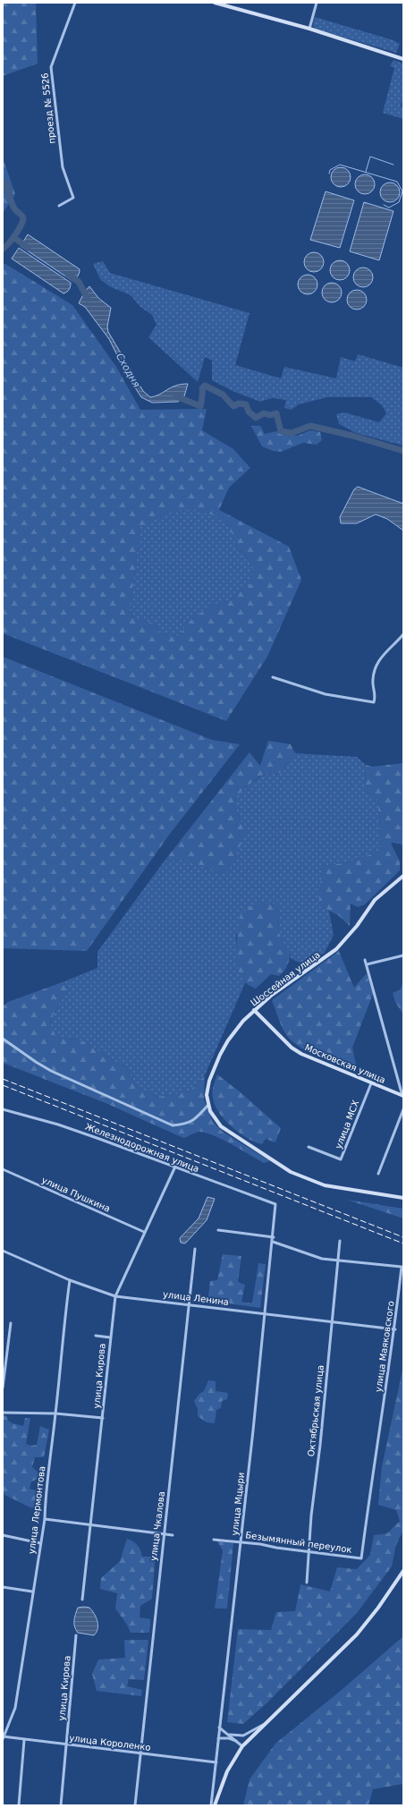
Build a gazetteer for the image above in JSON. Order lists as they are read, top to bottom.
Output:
{
  "streets": {
    "street": [
      "проезд № 5526",
      "Шоссейная улица",
      "Московская улица",
      "улица МСХ",
      "Железнодорожная улица",
      "улица Пушкина",
      "улица Ленина",
      "улица Маяковского",
      "улица Кирова",
      "Октябрьская улица",
      "улица Мцыри",
      "улица Лермонтова",
      "улица Чкалова",
      "Безымянный переулок",
      "улица Короленко"
    ]
  },
  "crossings": [
    ["Шоссейная улица", "Московская улица"],
    ["Московская улица", "улица МСХ"],
    ["Железнодорожная улица", "улица Кирова"],
    ["Железнодорожная улица", "улица Мцыри"],
    ["улица Пушкина", "улица Кирова"],
    ["улица Ленина", "улица Маяковского"],
    ["улица Ленина", "улица Кирова"],
    ["улица Ленина", "Октябрьская улица"],
    ["улица Ленина", "улица Мцыри"],
    ["улица Ленина", "улица Лермонтова"],
    ["улица Ленина", "улица Чкалова"],
    ["улица Маяковского", "Октябрьская улица"],
    ["улица Маяковского", "улица Мцыри"],
    ["улица Маяковского", "Безымянный переулок"],
    ["улица Кирова", "улица Короленко"],
    ["Октябрьская улица", "Безымянный переулок"],
    ["улица Мцыри", "Безымянный переулок"],
    ["улица Мцыри", "улица Короленко"],
    ["улица Лермонтова", "улица Короленко"],
    ["улица Чкалова", "улица Короленко"]
  ],
  "water": ["Сходня"]
}
